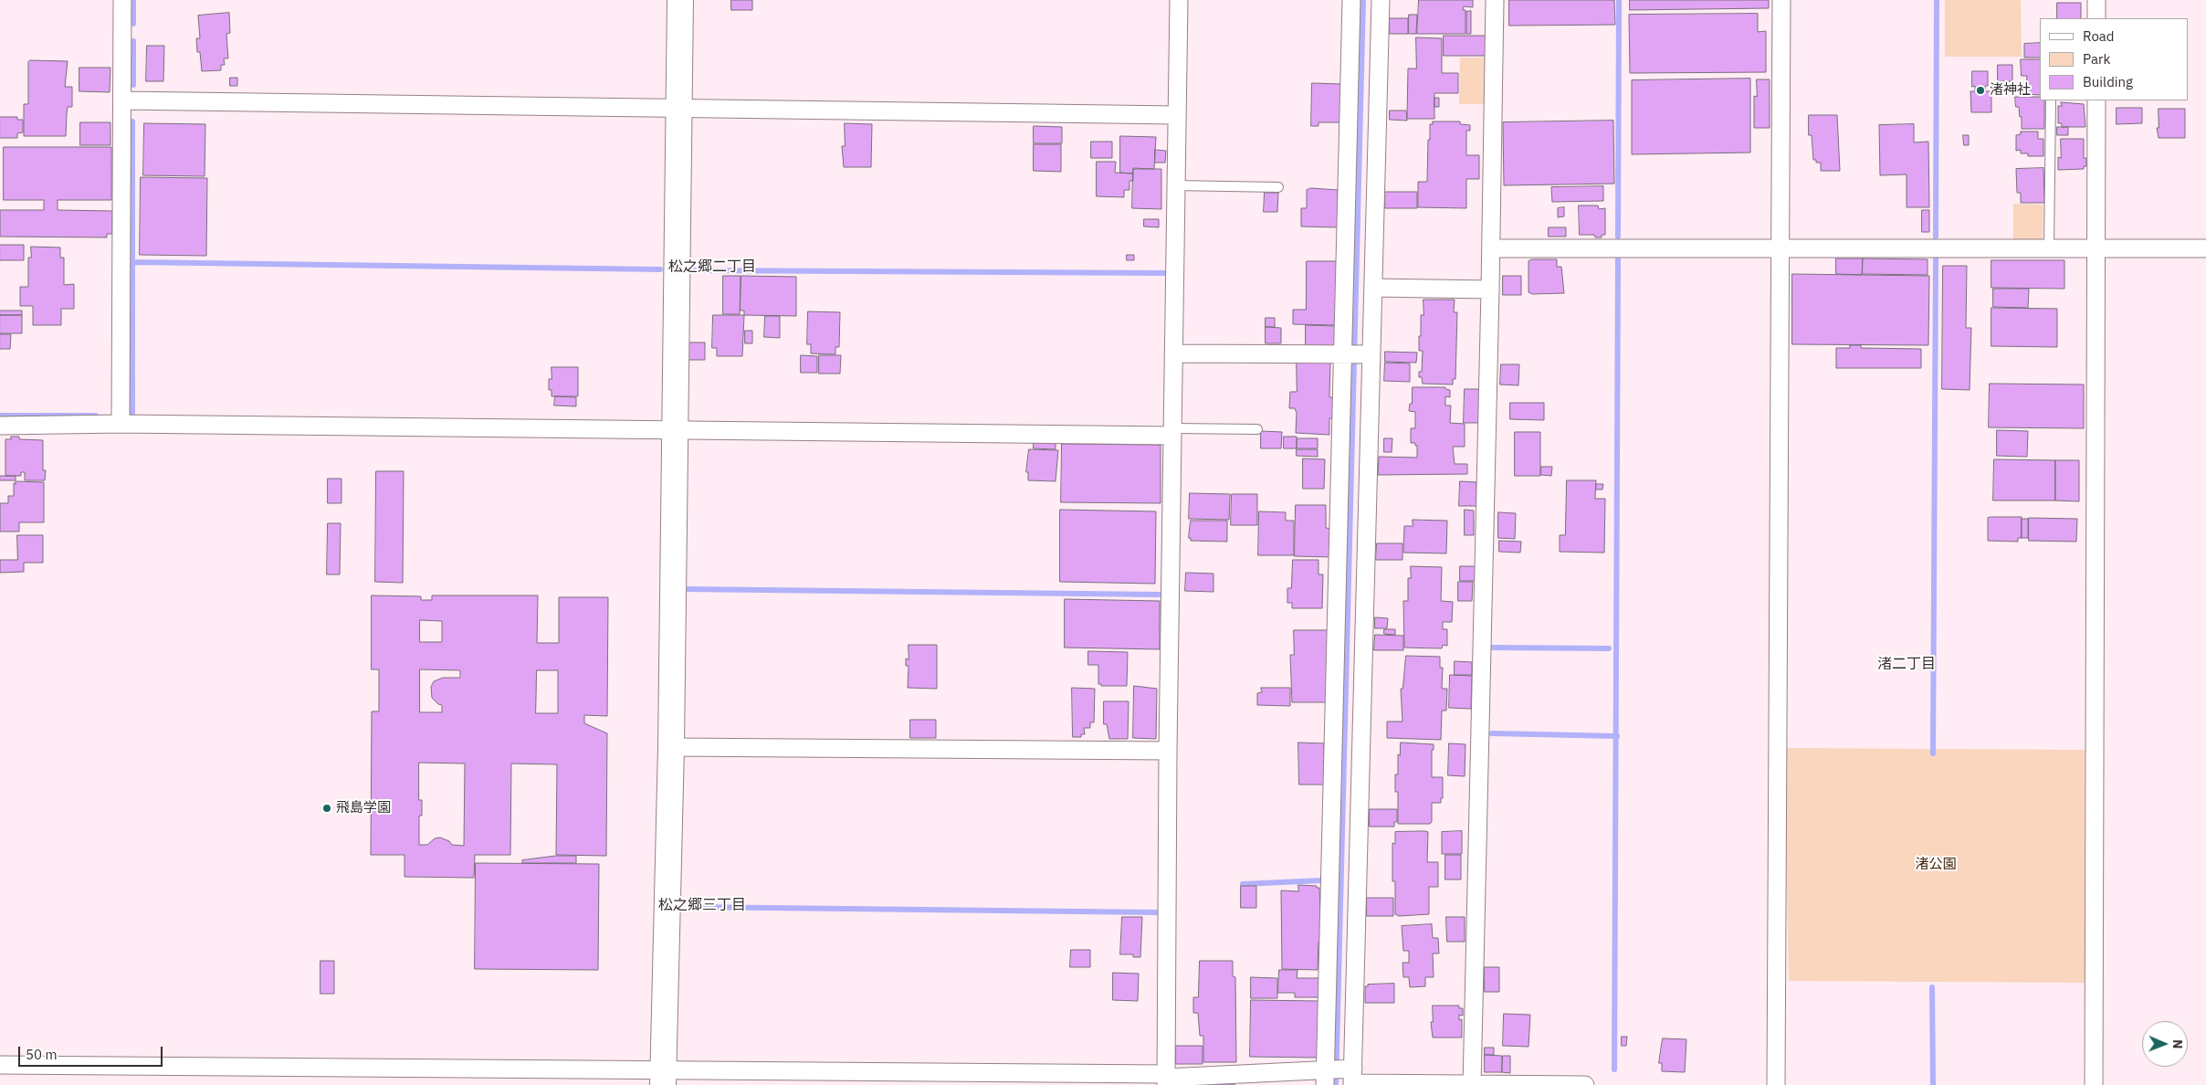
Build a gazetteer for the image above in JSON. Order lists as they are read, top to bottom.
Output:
{
  "districts": ["松之郷二丁目", "渚二丁目", "松之郷三丁目"],
  "parks": ["渚公園"],
  "places": ["渚神社", "飛島学園"],
  "legend": ["Road", "Park", "Building"],
  "scale_bar": "50 m",
  "north": "right"
}
